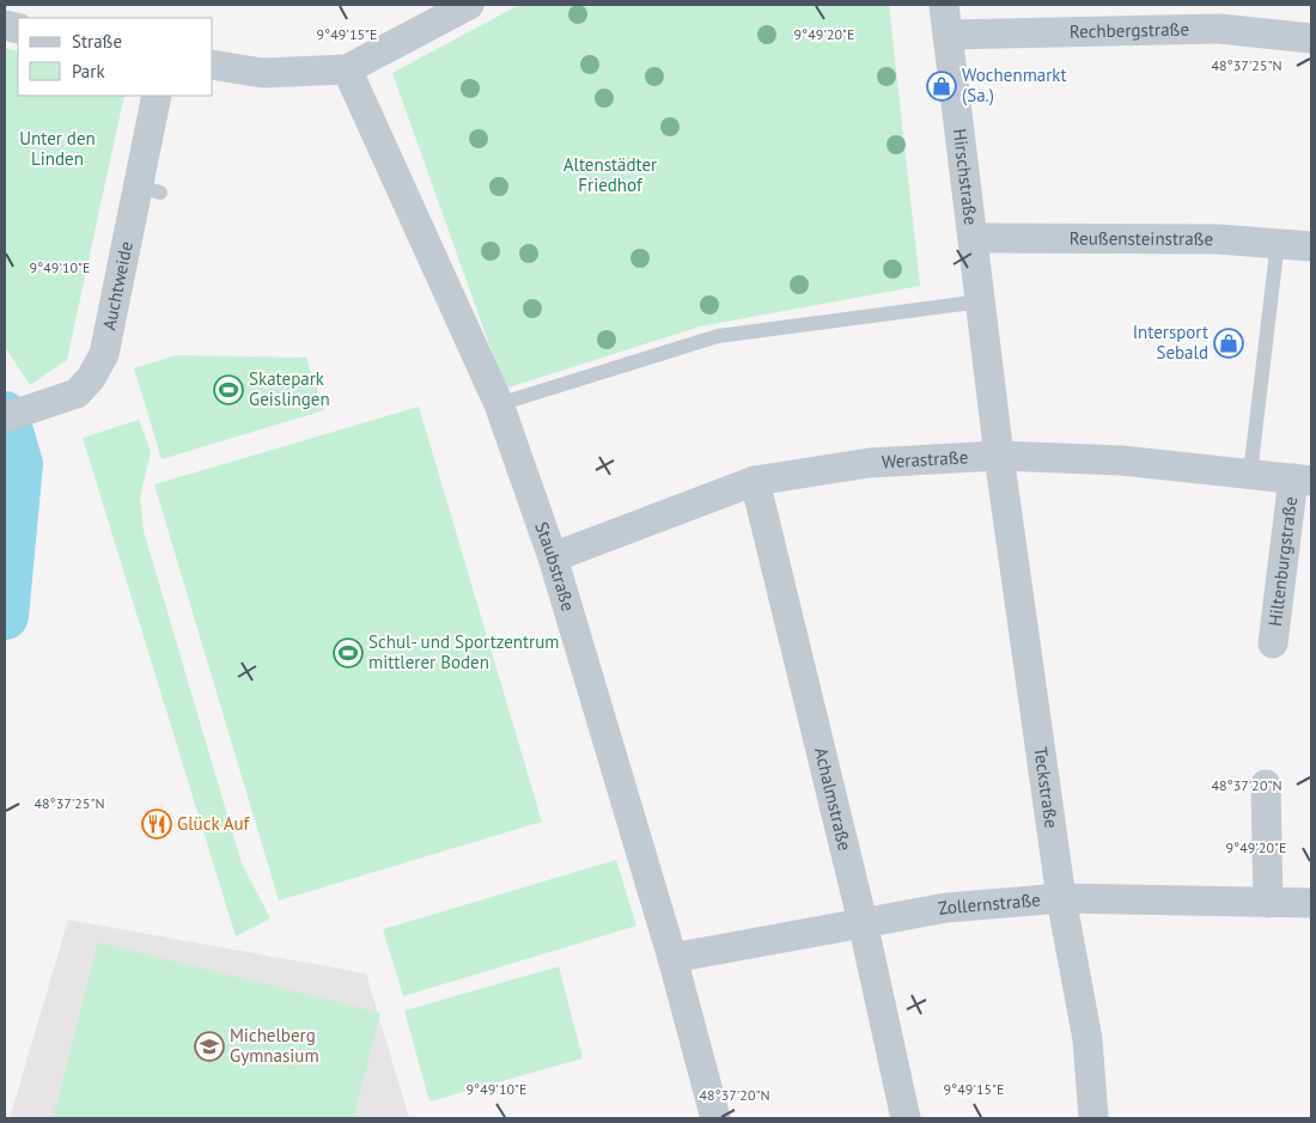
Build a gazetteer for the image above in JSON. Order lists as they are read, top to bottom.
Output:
{
  "streets": {
    "street": [
      "Rechbergstraße",
      "Hirschstraße",
      "Reußensteinstraße",
      "Auchtweide",
      "Werastraße",
      "Hiltenburgstraße",
      "Staubstraße",
      "Teckstraße",
      "Achalmstraße",
      "Zollernstraße"
    ]
  },
  "crossings": [
    ["Rechbergstraße", "Hirschstraße"],
    ["Hirschstraße", "Reußensteinstraße"],
    ["Hirschstraße", "Werastraße"],
    ["Hirschstraße", "Teckstraße"],
    ["Werastraße", "Hiltenburgstraße"],
    ["Werastraße", "Staubstraße"],
    ["Werastraße", "Teckstraße"],
    ["Werastraße", "Achalmstraße"],
    ["Staubstraße", "Zollernstraße"],
    ["Teckstraße", "Zollernstraße"],
    ["Achalmstraße", "Zollernstraße"]
  ],
  "parks": ["Unter den Linden", "Altenstädter Friedhof"],
  "places": {
    "shop": ["Wochenmarkt (Sa.)", "Intersport Sebald"],
    "sports": ["Skatepark Geislingen", "Schul- und Sportzentrum mittlerer Boden"],
    "restaurant": ["Glück Auf"],
    "school or university": ["Michelberg Gymnasium"]
  },
  "legend": ["Straße", "Park"],
  "coordinates": [
    "9°49'15\"E",
    "9°49'20\"E",
    "48°37'25\"N",
    "9°49'10\"E",
    "48°37'20\"N"
  ]
}
